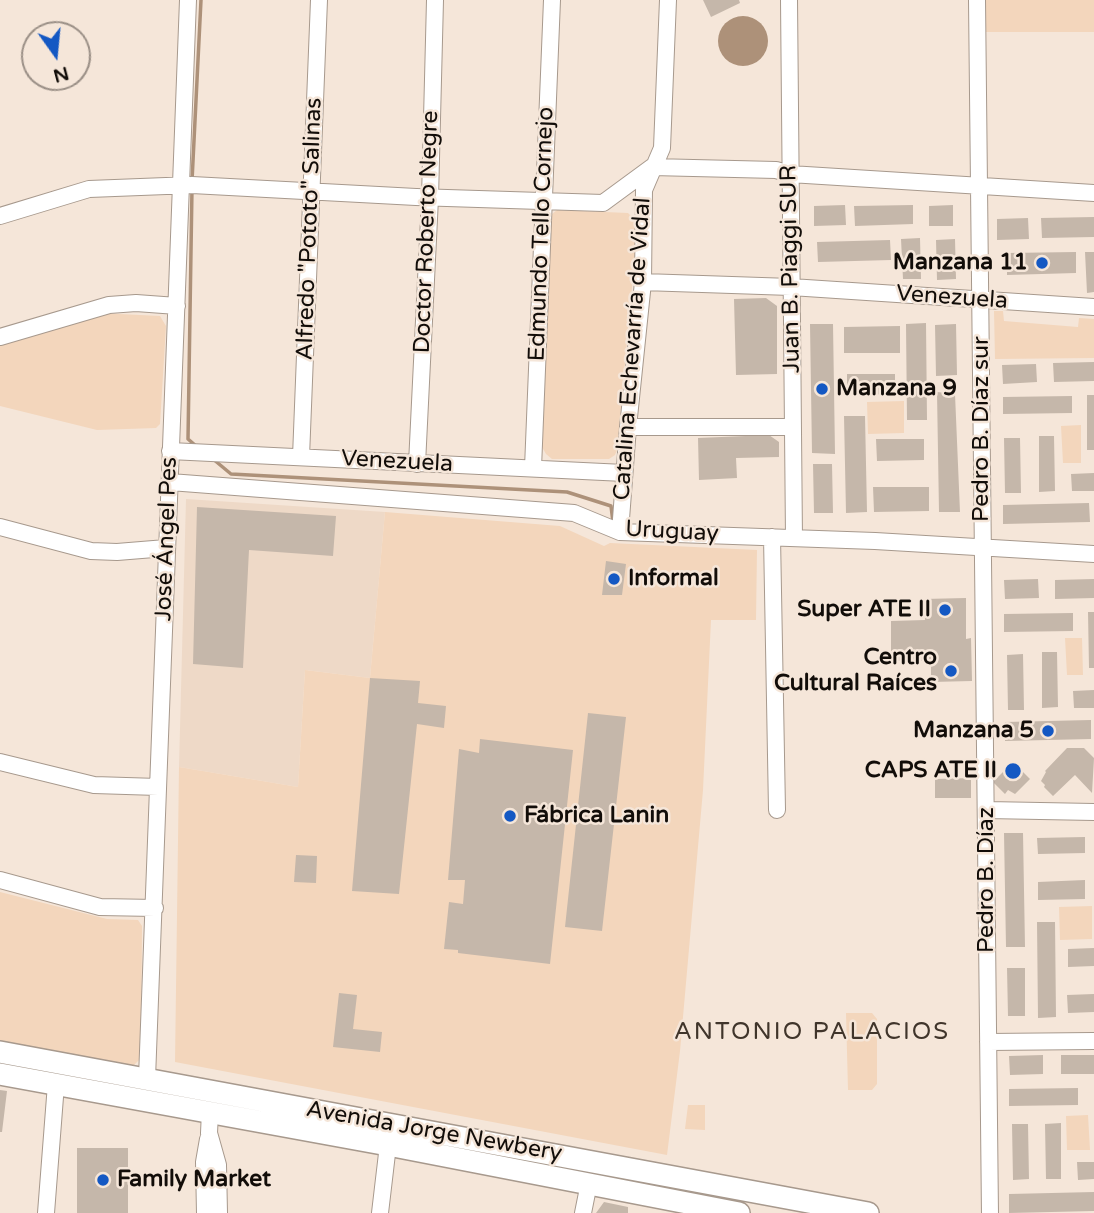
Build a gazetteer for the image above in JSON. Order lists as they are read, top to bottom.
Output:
{
  "streets": {
    "main road": ["Avenida Jorge Newbery"],
    "street": [
      "Alfredo \"Pototo\" Salinas",
      "Doctor Roberto Negre",
      "Edmundo Tello Cornejo",
      "Juan B. Piaggi SUR",
      "Venezuela",
      "Catalina Echevarría de Vidal",
      "Pedro B. Díaz sur",
      "Uruguay",
      "José Ángel Pes",
      "Pedro B. Díaz"
    ]
  },
  "crossings": [
    ["Alfredo \"Pototo\" Salinas", "Venezuela"],
    ["Doctor Roberto Negre", "Venezuela"],
    ["Edmundo Tello Cornejo", "Venezuela"],
    ["Juan B. Piaggi SUR", "Venezuela"],
    ["Juan B. Piaggi SUR", "Uruguay"],
    ["Venezuela", "Catalina Echevarría de Vidal"],
    ["Venezuela", "Pedro B. Díaz sur"],
    ["Venezuela", "José Ángel Pes"],
    ["Catalina Echevarría de Vidal", "Uruguay"],
    ["Pedro B. Díaz sur", "Uruguay"],
    ["Pedro B. Díaz sur", "Pedro B. Díaz"],
    ["Uruguay", "José Ángel Pes"],
    ["Uruguay", "Pedro B. Díaz"],
    ["José Ángel Pes", "Avenida Jorge Newbery"]
  ],
  "districts": ["ANTONIO PALACIOS"],
  "places": [
    "Manzana 11",
    "Manzana 9",
    "Informal",
    "Super ATE II",
    "Centro Cultural Raíces",
    "Manzana 5",
    "CAPS ATE II",
    "Fábrica Lanin",
    "Family Market"
  ],
  "north": "bottom"
}
